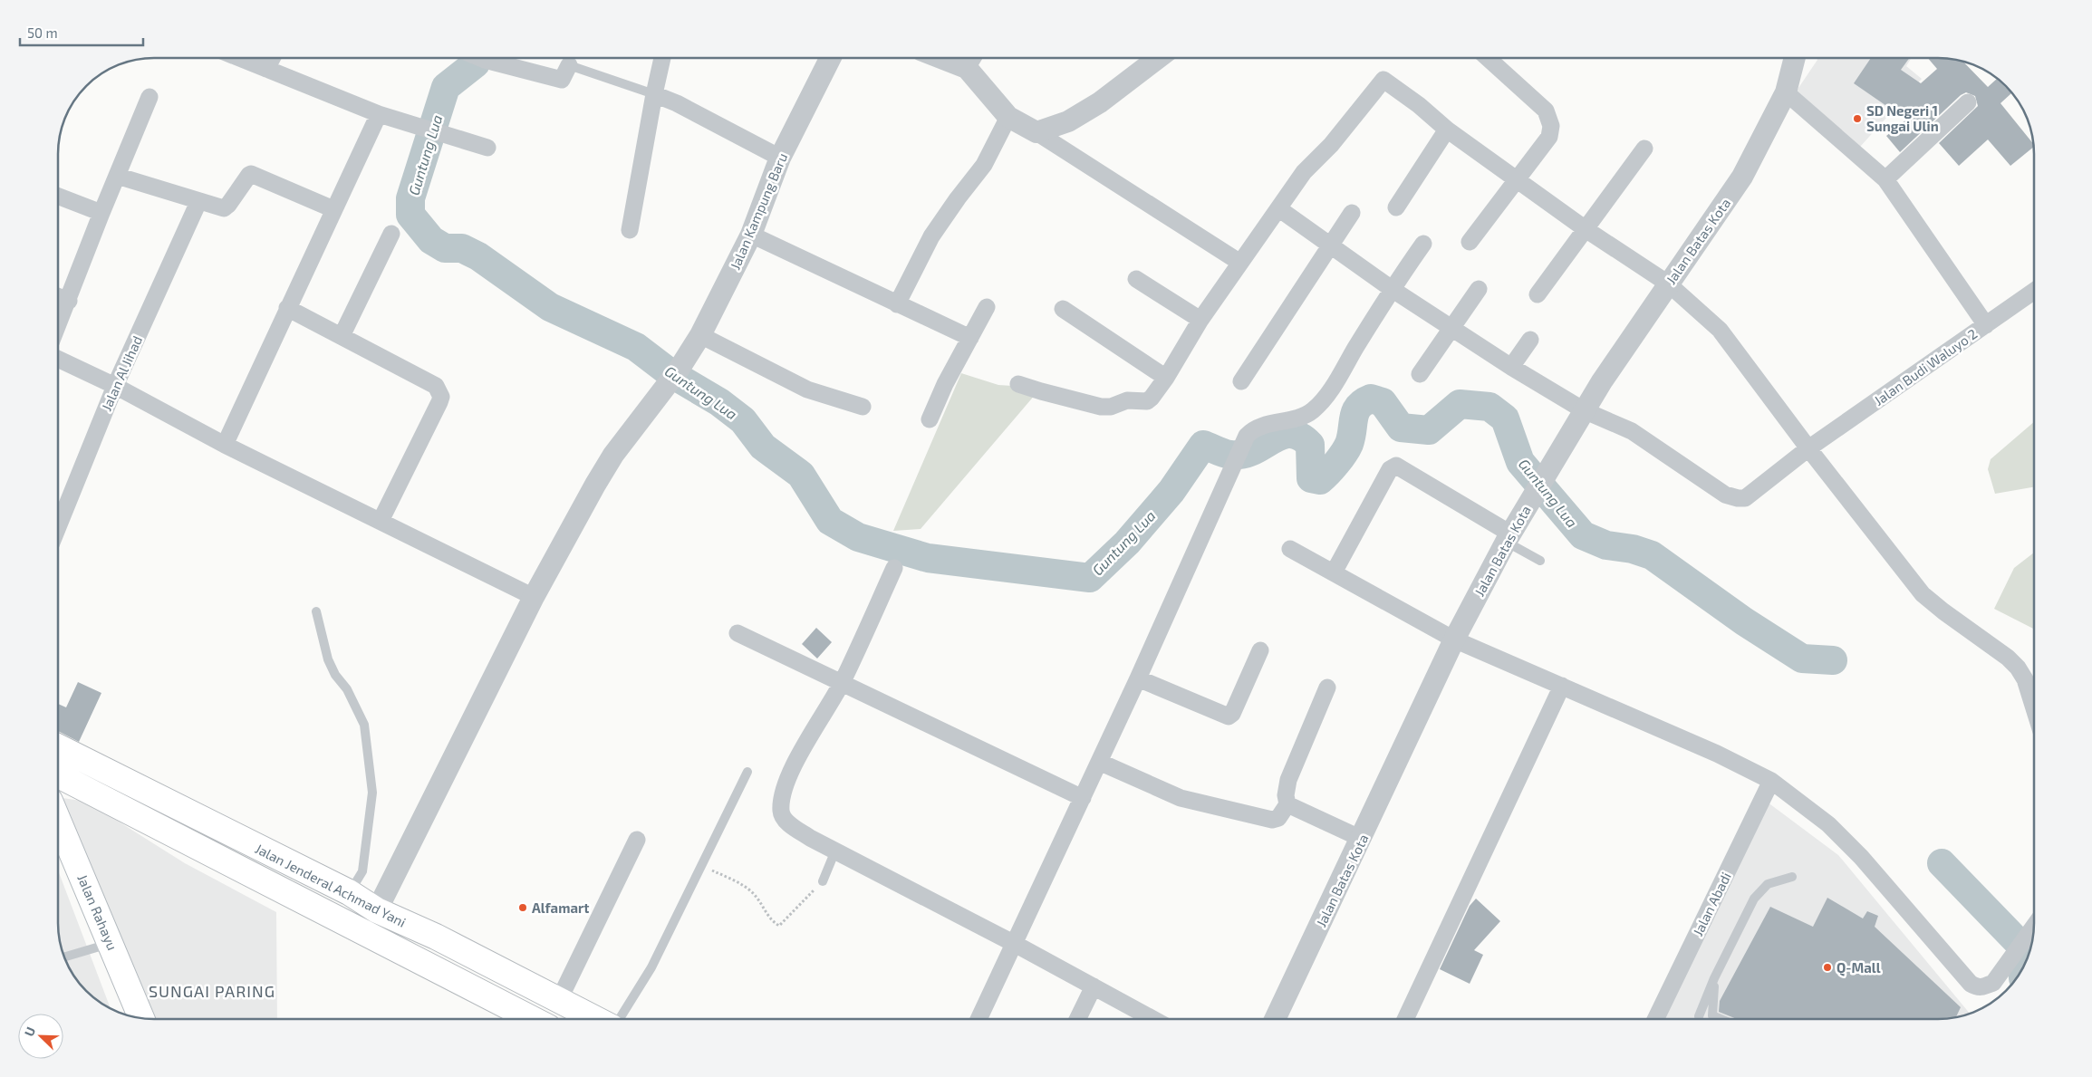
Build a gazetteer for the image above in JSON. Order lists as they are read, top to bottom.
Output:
{
  "streets": {
    "main road": ["Jalan Jenderal Achmad Yani", "Jalan Rahayu"],
    "street": [
      "Jalan Kampung Baru",
      "Jalan Batas Kota",
      "Jalan Budi Waluyo 2",
      "Jalan Al Jihad",
      "Jalan Abadi"
    ]
  },
  "crossings": [
    ["Jalan Kampung Baru", "Jalan Jenderal Achmad Yani"],
    ["Jalan Batas Kota", "Jalan Budi Waluyo 2"]
  ],
  "districts": ["SUNGAI PARING"],
  "water": ["Guntung Lua"],
  "places": ["SD Negeri 1 Sungai Ulin", "Alfamart", "Q-Mall"],
  "scale_bar": "50 m",
  "north": "top left"
}
